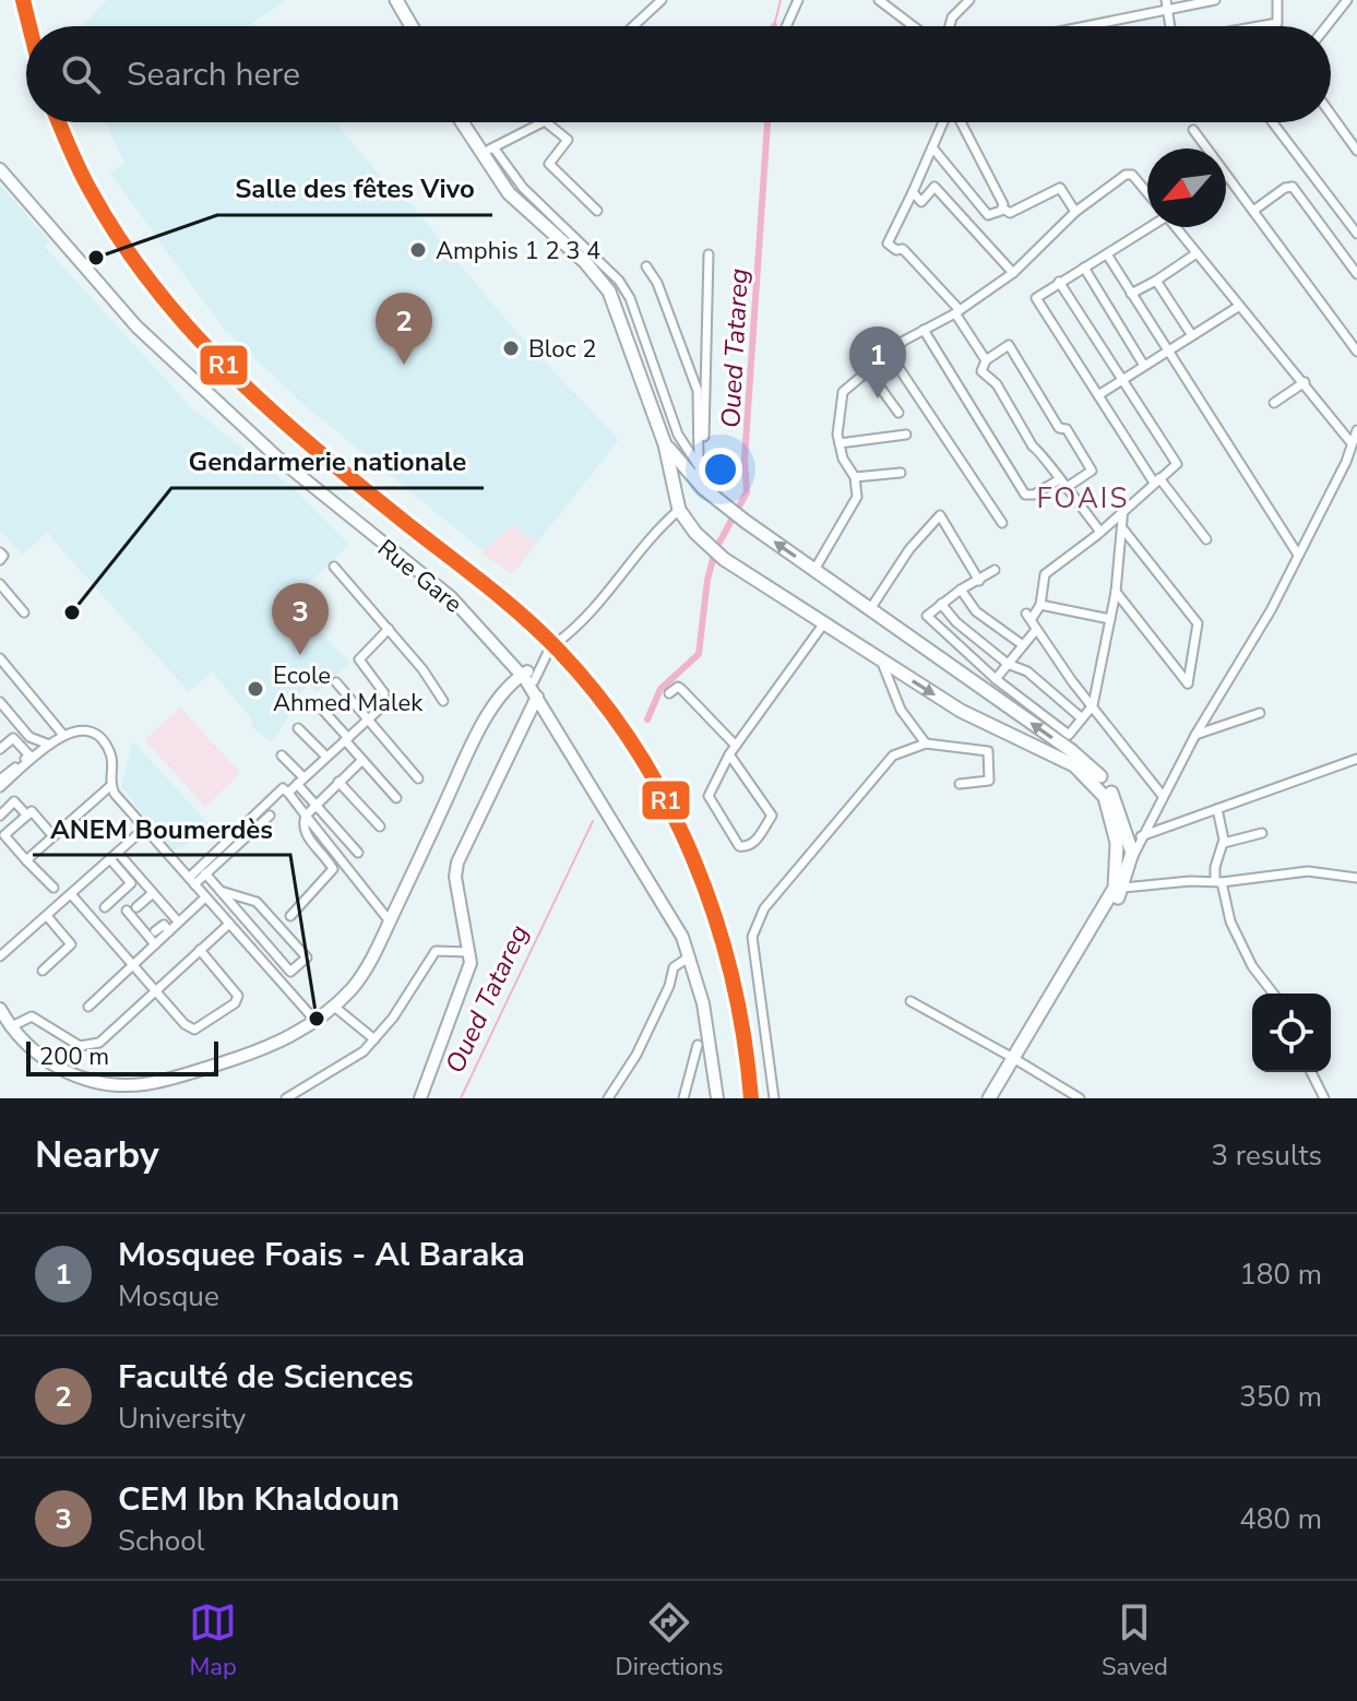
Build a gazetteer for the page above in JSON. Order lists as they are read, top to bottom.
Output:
{
  "streets": {
    "main road": ["Rue Gare"]
  },
  "districts": ["FOAIS"],
  "water": ["Oued Tatareg"],
  "places": [
    "Amphis 1 2 3 4",
    "Salle des fêtes Vivo",
    "Bloc 2",
    "Gendarmerie nationale",
    "Ecole Ahmed Malek",
    "ANEM Boumerdès"
  ],
  "lines": ["transit line R1"],
  "scale_bar": "200 m",
  "north": "bottom left",
  "page": {
    "search": "Search here",
    "pins": ["2", "1", "3"],
    "scale": "200 m",
    "heading": ["Nearby", "3 results"],
    "list": [
      {
        "mark": "1",
        "name": "Mosquee Foais - Al Baraka",
        "note": "Mosque",
        "value": "180 m"
      },
      {
        "mark": "2",
        "name": "Faculté de Sciences",
        "note": "University",
        "value": "350 m"
      },
      {
        "mark": "3",
        "name": "CEM Ibn Khaldoun",
        "note": "School",
        "value": "480 m"
      }
    ],
    "nav": ["Map", "Directions", "Saved"]
  }
}
